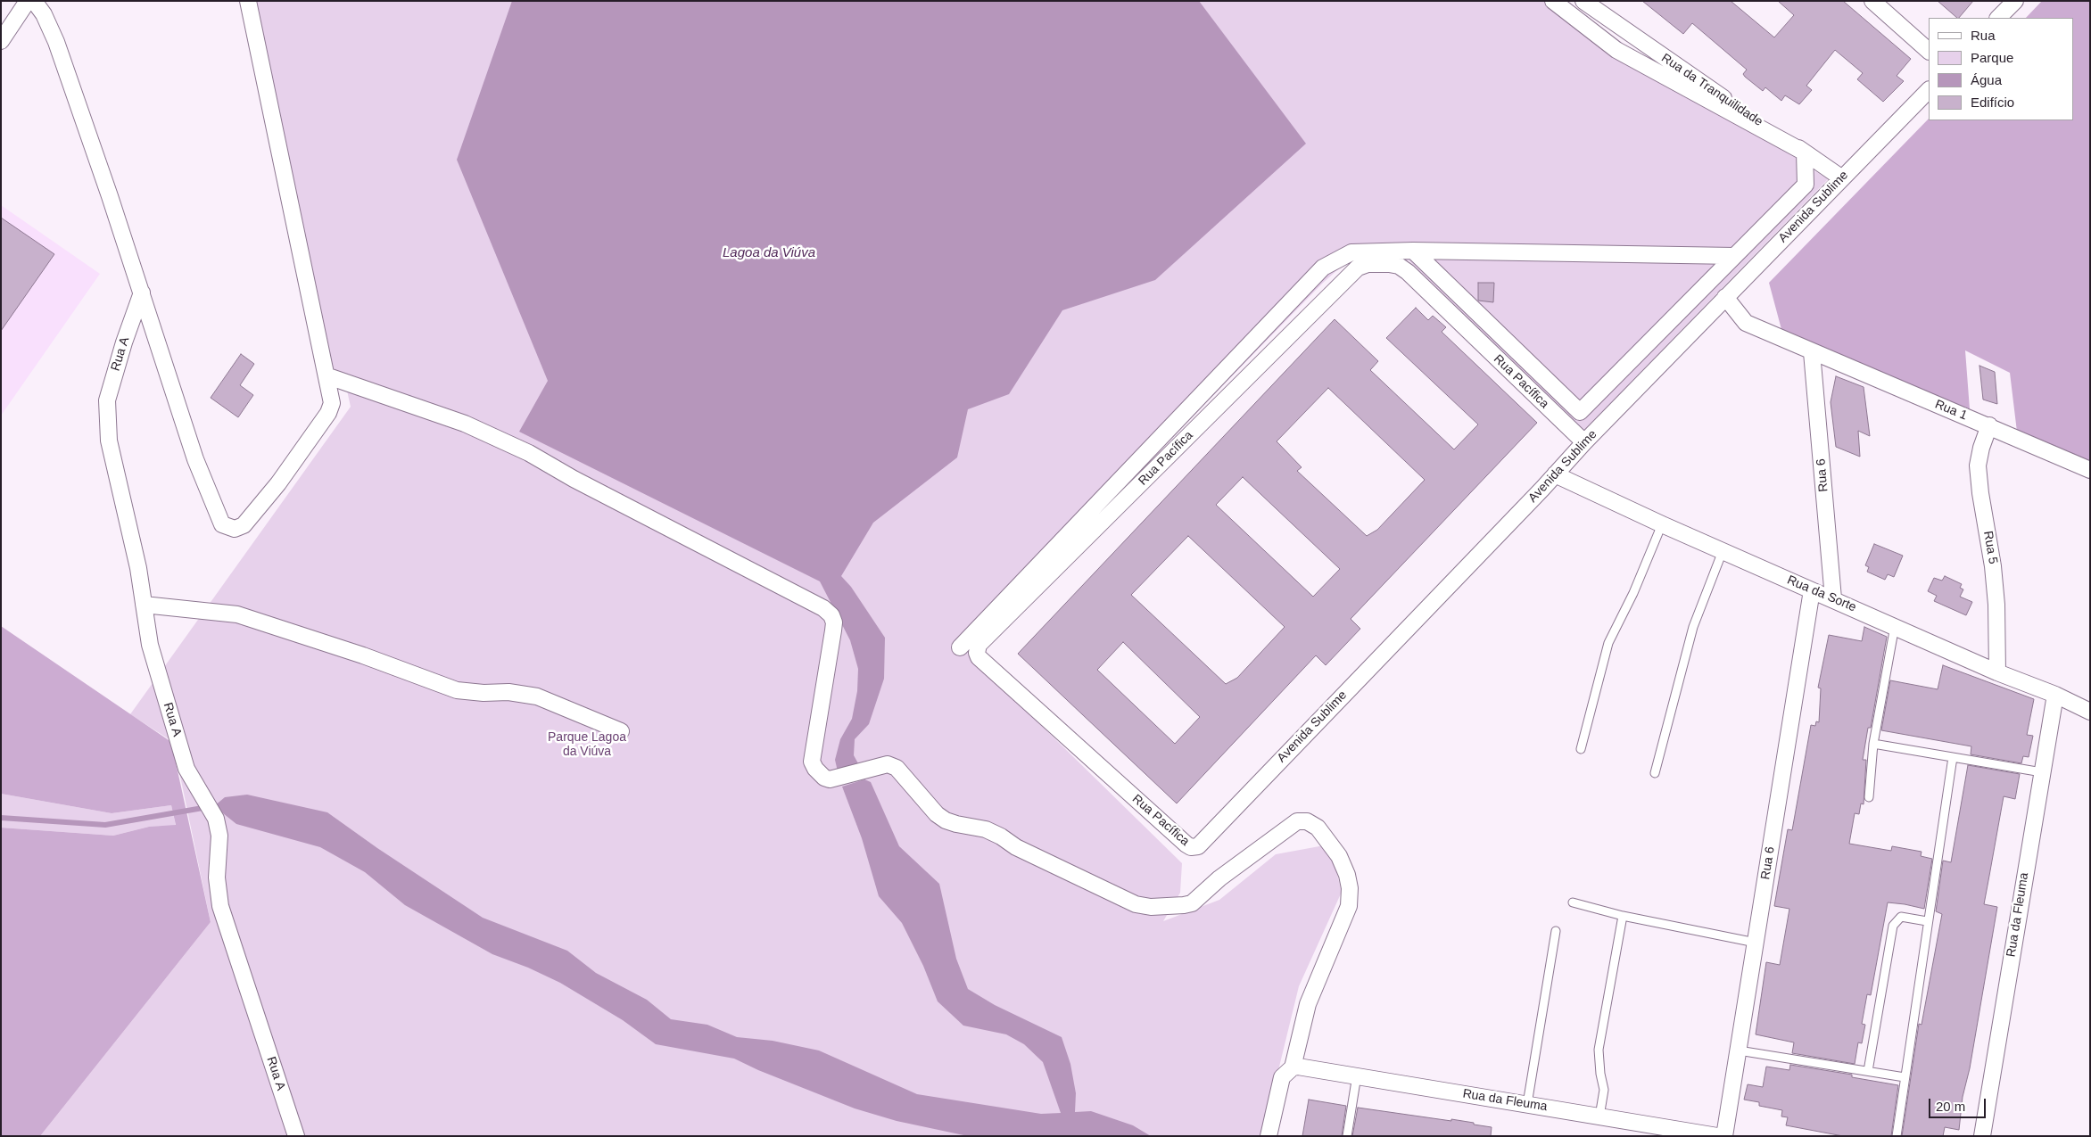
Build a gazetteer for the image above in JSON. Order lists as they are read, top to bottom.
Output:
{
  "streets": {
    "street": [
      "Rua da Tranquilidade",
      "Avenida Sublime",
      "Rua A",
      "Rua Pacífica",
      "Rua 1",
      "Rua 6",
      "Rua 5",
      "Rua da Sorte",
      "Rua da Fleuma"
    ]
  },
  "crossings": [
    ["Rua da Tranquilidade", "Avenida Sublime"],
    ["Avenida Sublime", "Rua Pacífica"],
    ["Avenida Sublime", "Rua 1"],
    ["Avenida Sublime", "Rua da Sorte"],
    ["Rua 1", "Rua 6"],
    ["Rua 1", "Rua 5"],
    ["Rua 6", "Rua da Sorte"],
    ["Rua 5", "Rua da Sorte"],
    ["Rua da Sorte", "Rua da Fleuma"]
  ],
  "water": ["Lagoa da Viúva"],
  "parks": ["Parque Lagoa da Viúva"],
  "legend": [
    "Rua",
    "Parque",
    "Água",
    "Edifício"
  ],
  "scale_bar": "20 m"
}
